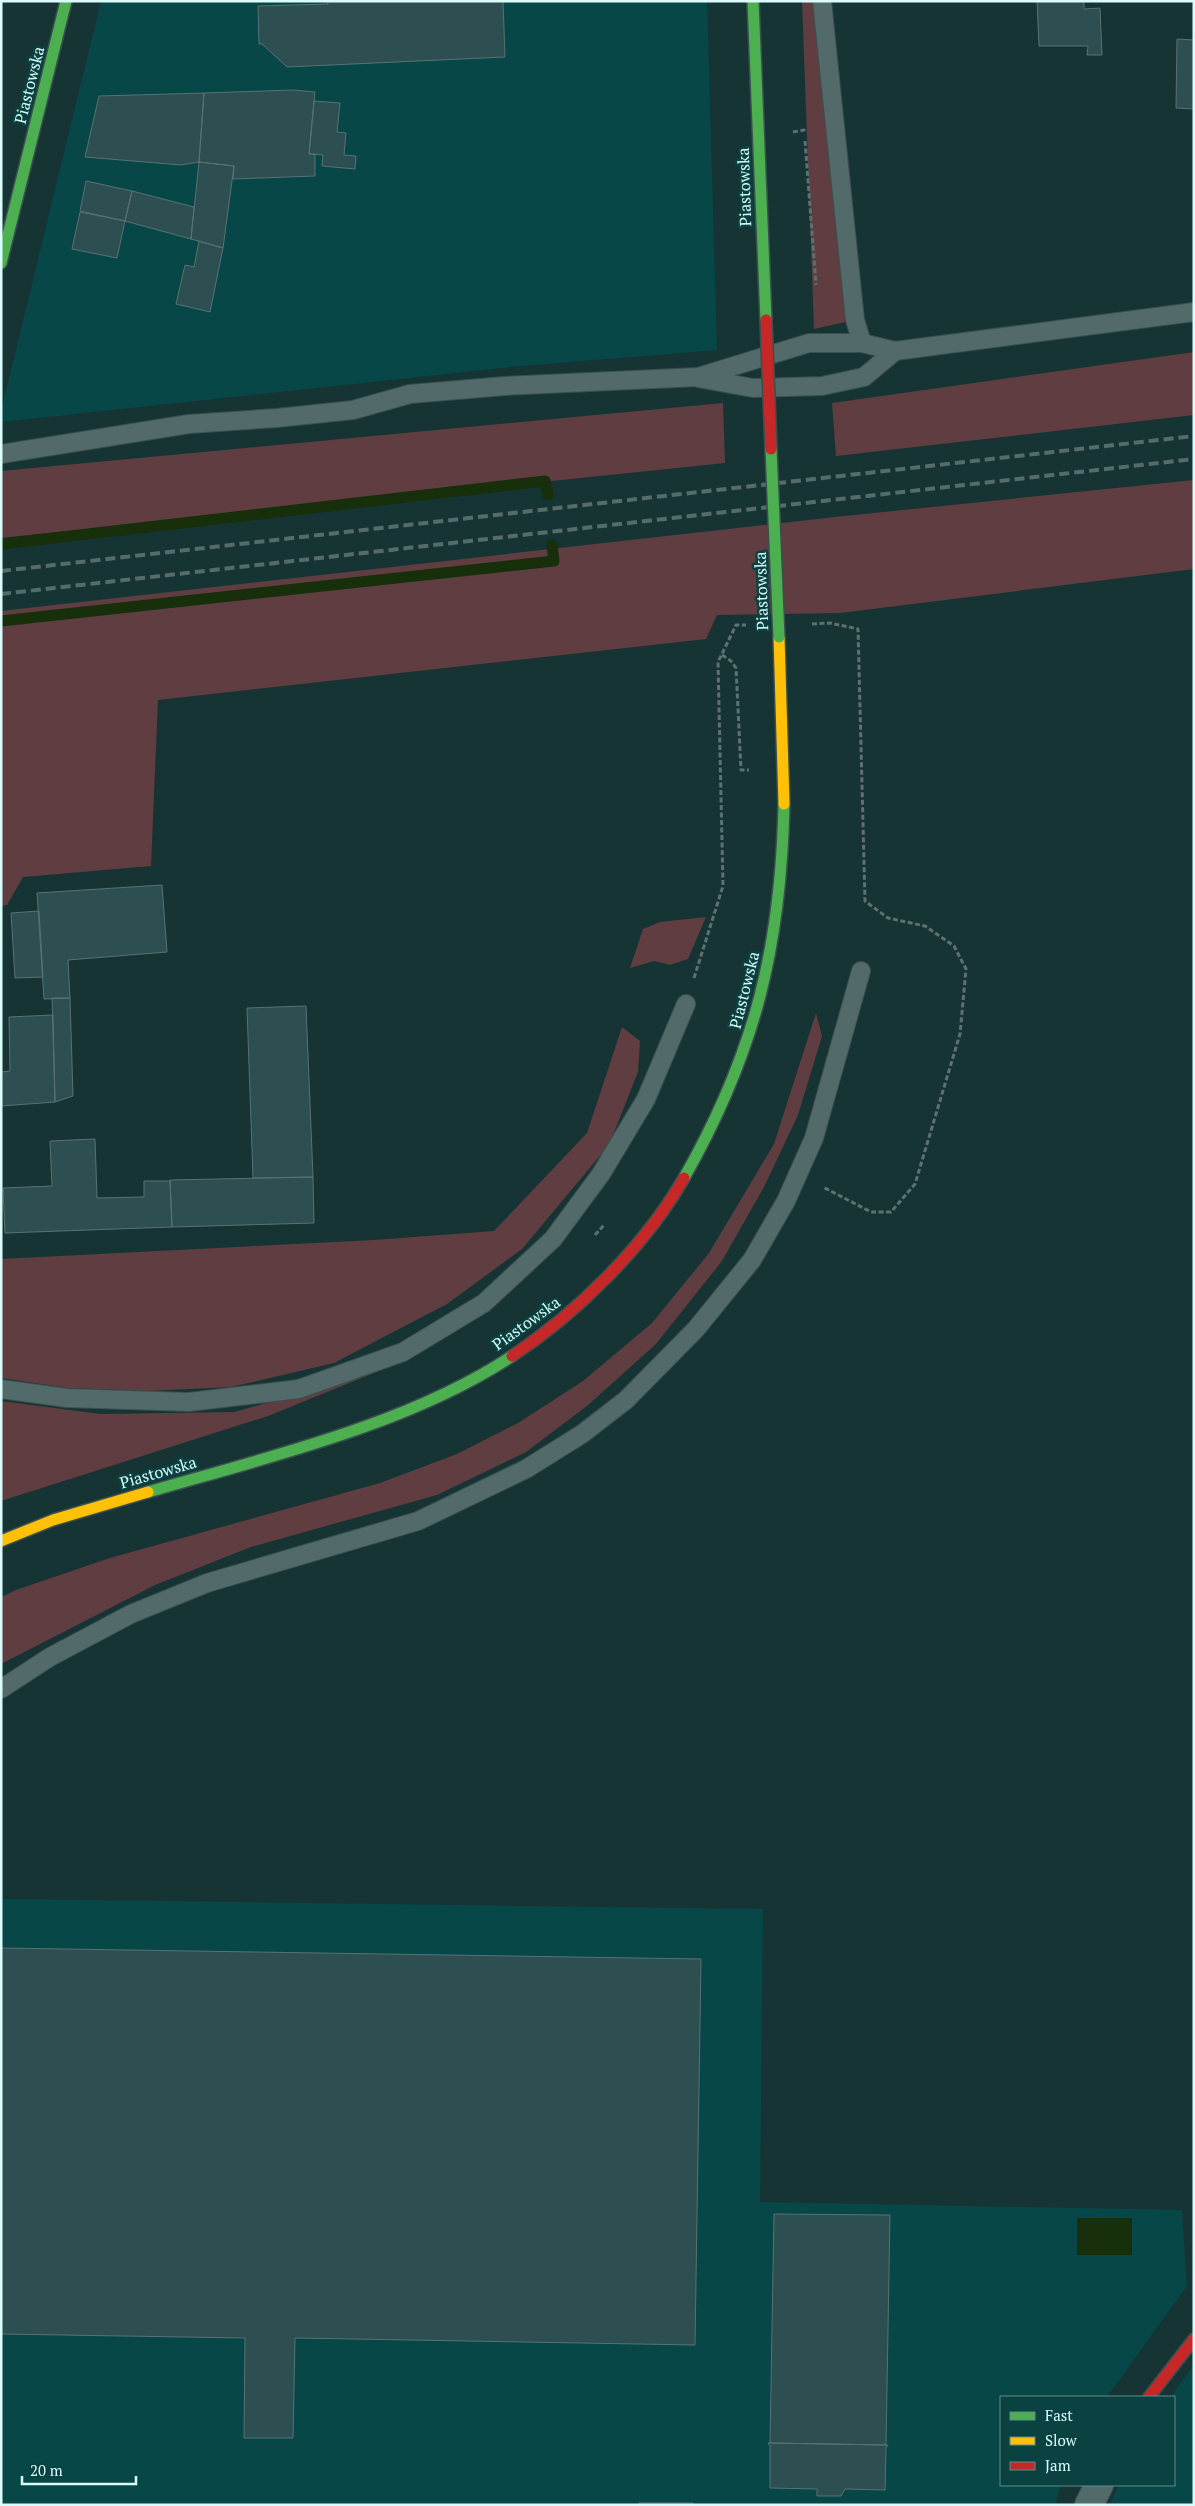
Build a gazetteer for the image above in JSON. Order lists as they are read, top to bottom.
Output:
{
  "streets": {
    "street": ["Piastowska"]
  },
  "legend": ["Fast", "Slow", "Jam"],
  "scale_bar": "20 m"
}
